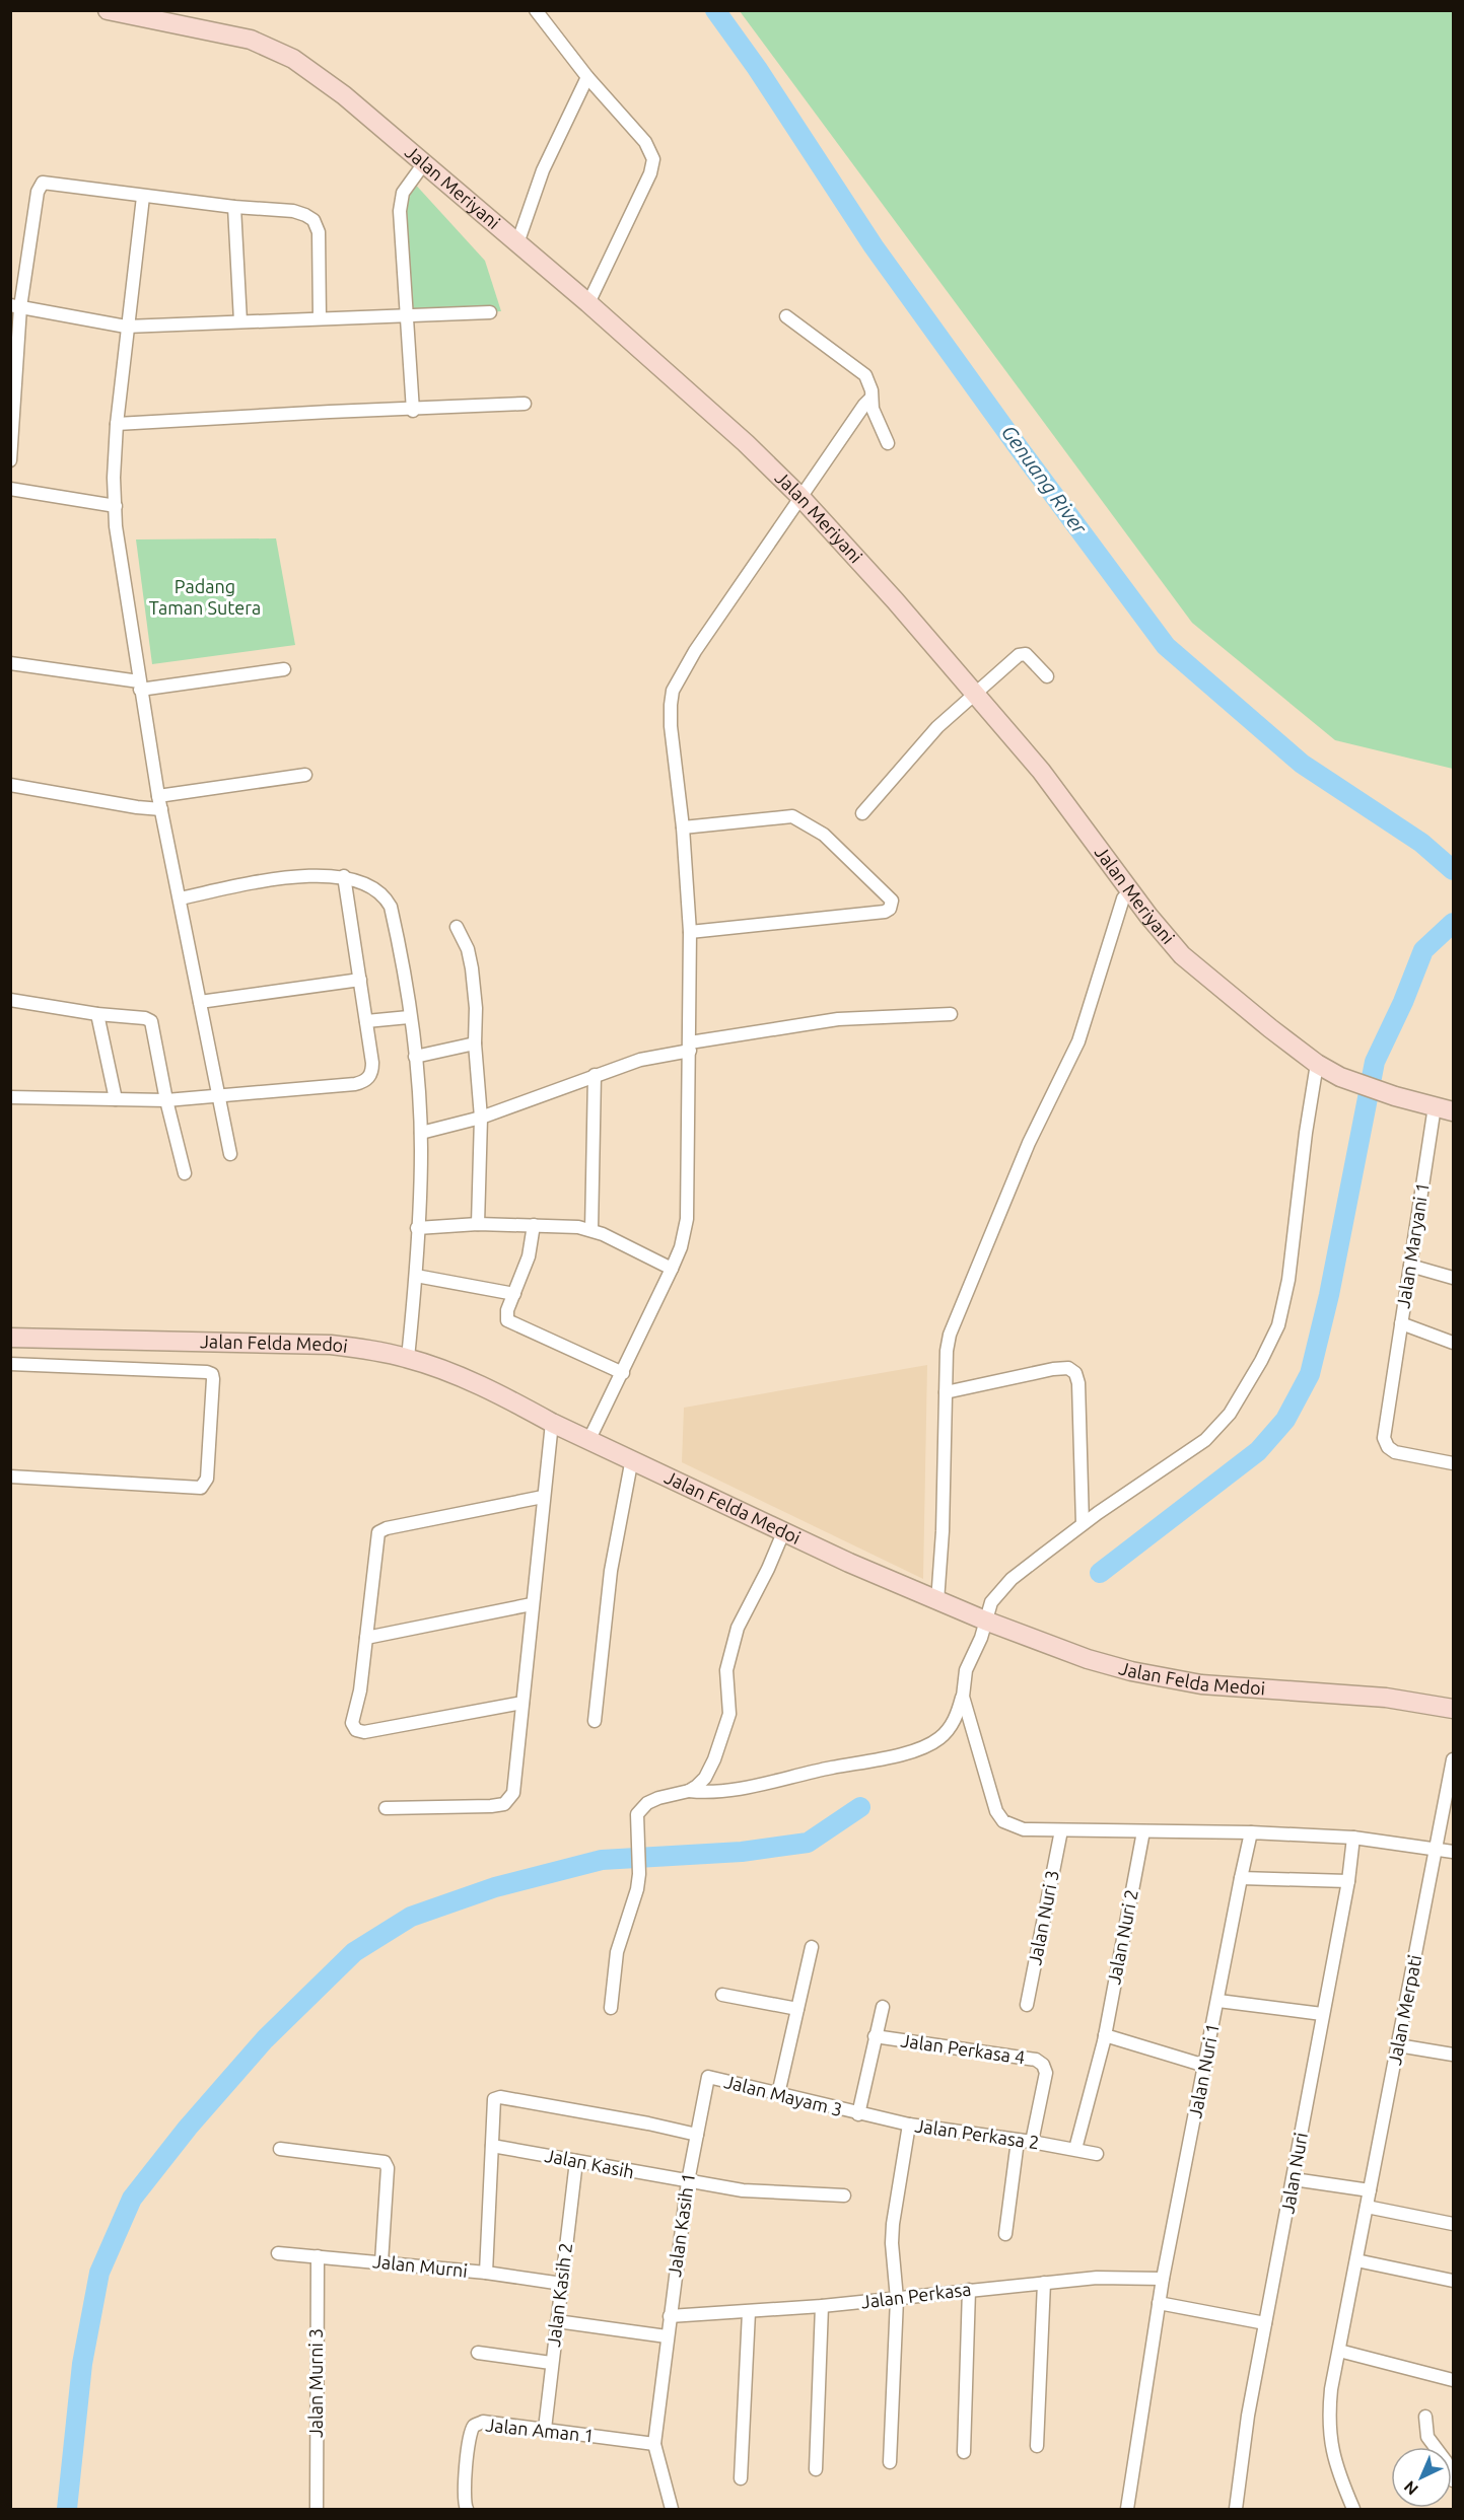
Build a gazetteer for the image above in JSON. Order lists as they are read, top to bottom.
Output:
{
  "streets": {
    "street": [
      "Jalan Meriyani",
      "Jalan Maryani 1",
      "Jalan Felda Medoi",
      "Jalan Nuri 3",
      "Jalan Nuri 2",
      "Jalan Merpati",
      "Jalan Perkasa 4",
      "Jalan Nuri 1",
      "Jalan Mayam 3",
      "Jalan Perkasa 2",
      "Jalan Kasih",
      "Jalan Nuri",
      "Jalan Kasih 1",
      "Jalan Murni",
      "Jalan Kasih 2",
      "Jalan Perkasa",
      "Jalan Murni 3",
      "Jalan Aman 1"
    ]
  },
  "crossings": [
    ["Jalan Meriyani", "Jalan Maryani 1"],
    ["Jalan Nuri 2", "Jalan Perkasa 2"],
    ["Jalan Perkasa 4", "Jalan Perkasa 2"],
    ["Jalan Nuri 1", "Jalan Perkasa"],
    ["Jalan Mayam 3", "Jalan Perkasa 2"],
    ["Jalan Mayam 3", "Jalan Kasih 1"],
    ["Jalan Kasih", "Jalan Kasih 1"],
    ["Jalan Kasih", "Jalan Kasih 2"],
    ["Jalan Kasih 1", "Jalan Perkasa"],
    ["Jalan Kasih 1", "Jalan Aman 1"],
    ["Jalan Murni", "Jalan Kasih 2"],
    ["Jalan Murni", "Jalan Murni 3"],
    ["Jalan Kasih 2", "Jalan Aman 1"]
  ],
  "water": ["Genuang River"],
  "parks": ["Padang Taman Sutera"],
  "north": "bottom left"
}
